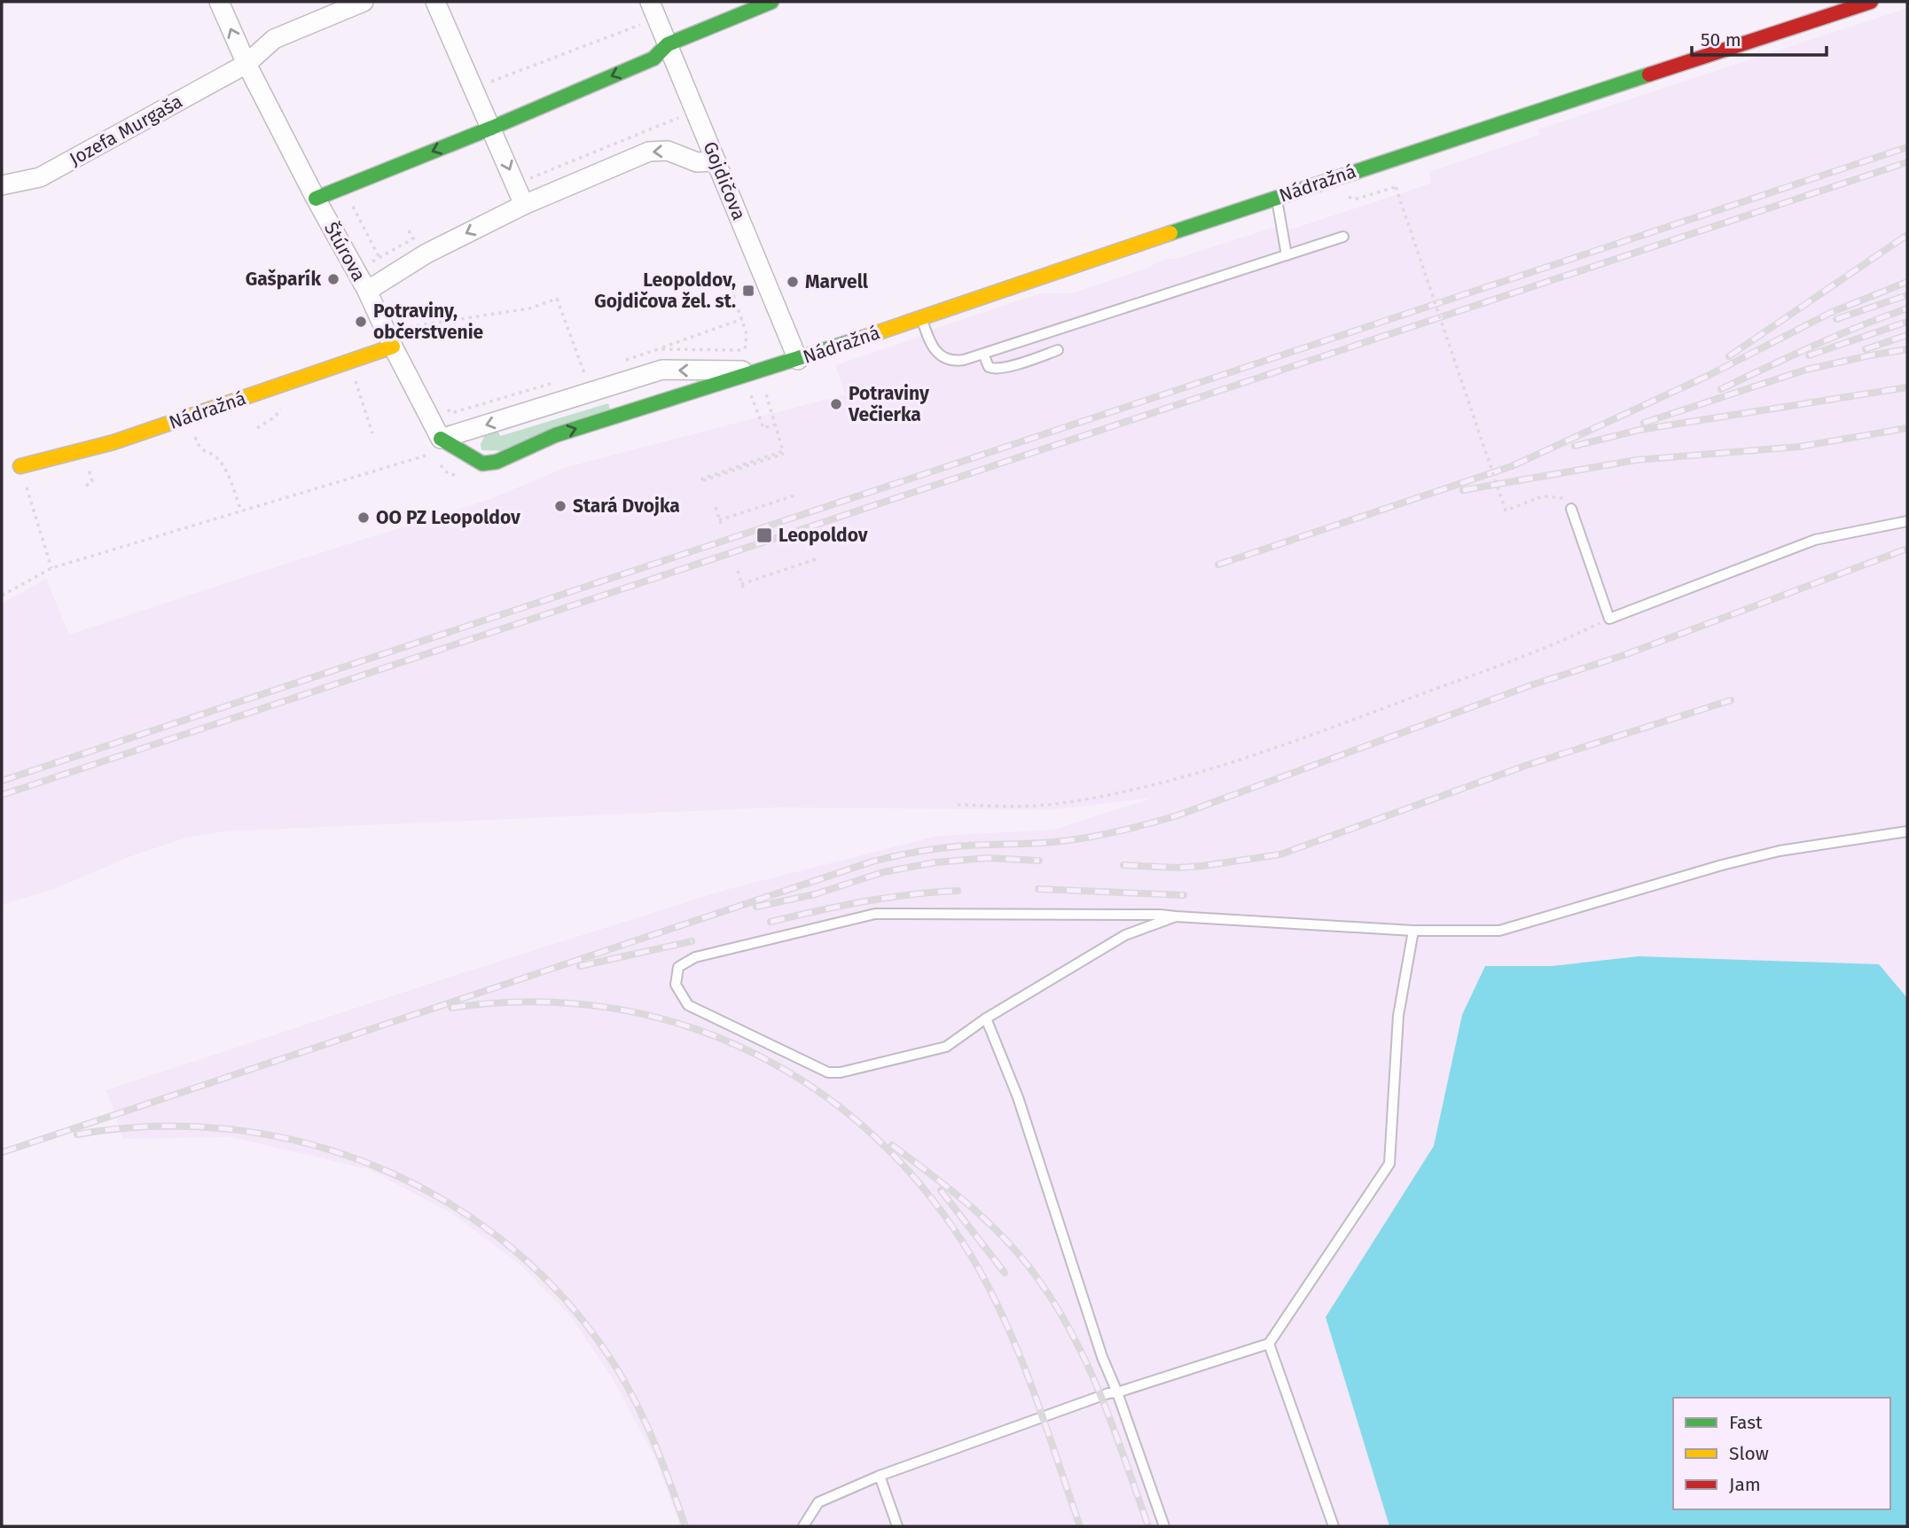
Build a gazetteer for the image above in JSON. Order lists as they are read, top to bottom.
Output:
{
  "streets": {
    "street": [
      "Jozefa Murgaša",
      "Gojdičova",
      "Nádražná",
      "Štúrova"
    ]
  },
  "crossings": [
    ["Jozefa Murgaša", "Štúrova"],
    ["Gojdičova", "Nádražná"],
    ["Gojdičova", "Štúrova"],
    ["Nádražná", "Štúrova"]
  ],
  "places": {
    "other": [
      "Gašparík",
      "Marvell",
      "Potraviny, občerstvenie",
      "Potraviny Večierka",
      "Stará Dvojka",
      "OO PZ Leopoldov"
    ],
    "transit": ["Leopoldov, Gojdičova žel. st.", "Leopoldov"]
  },
  "legend": ["Fast", "Slow", "Jam"],
  "scale_bar": "50 m"
}
